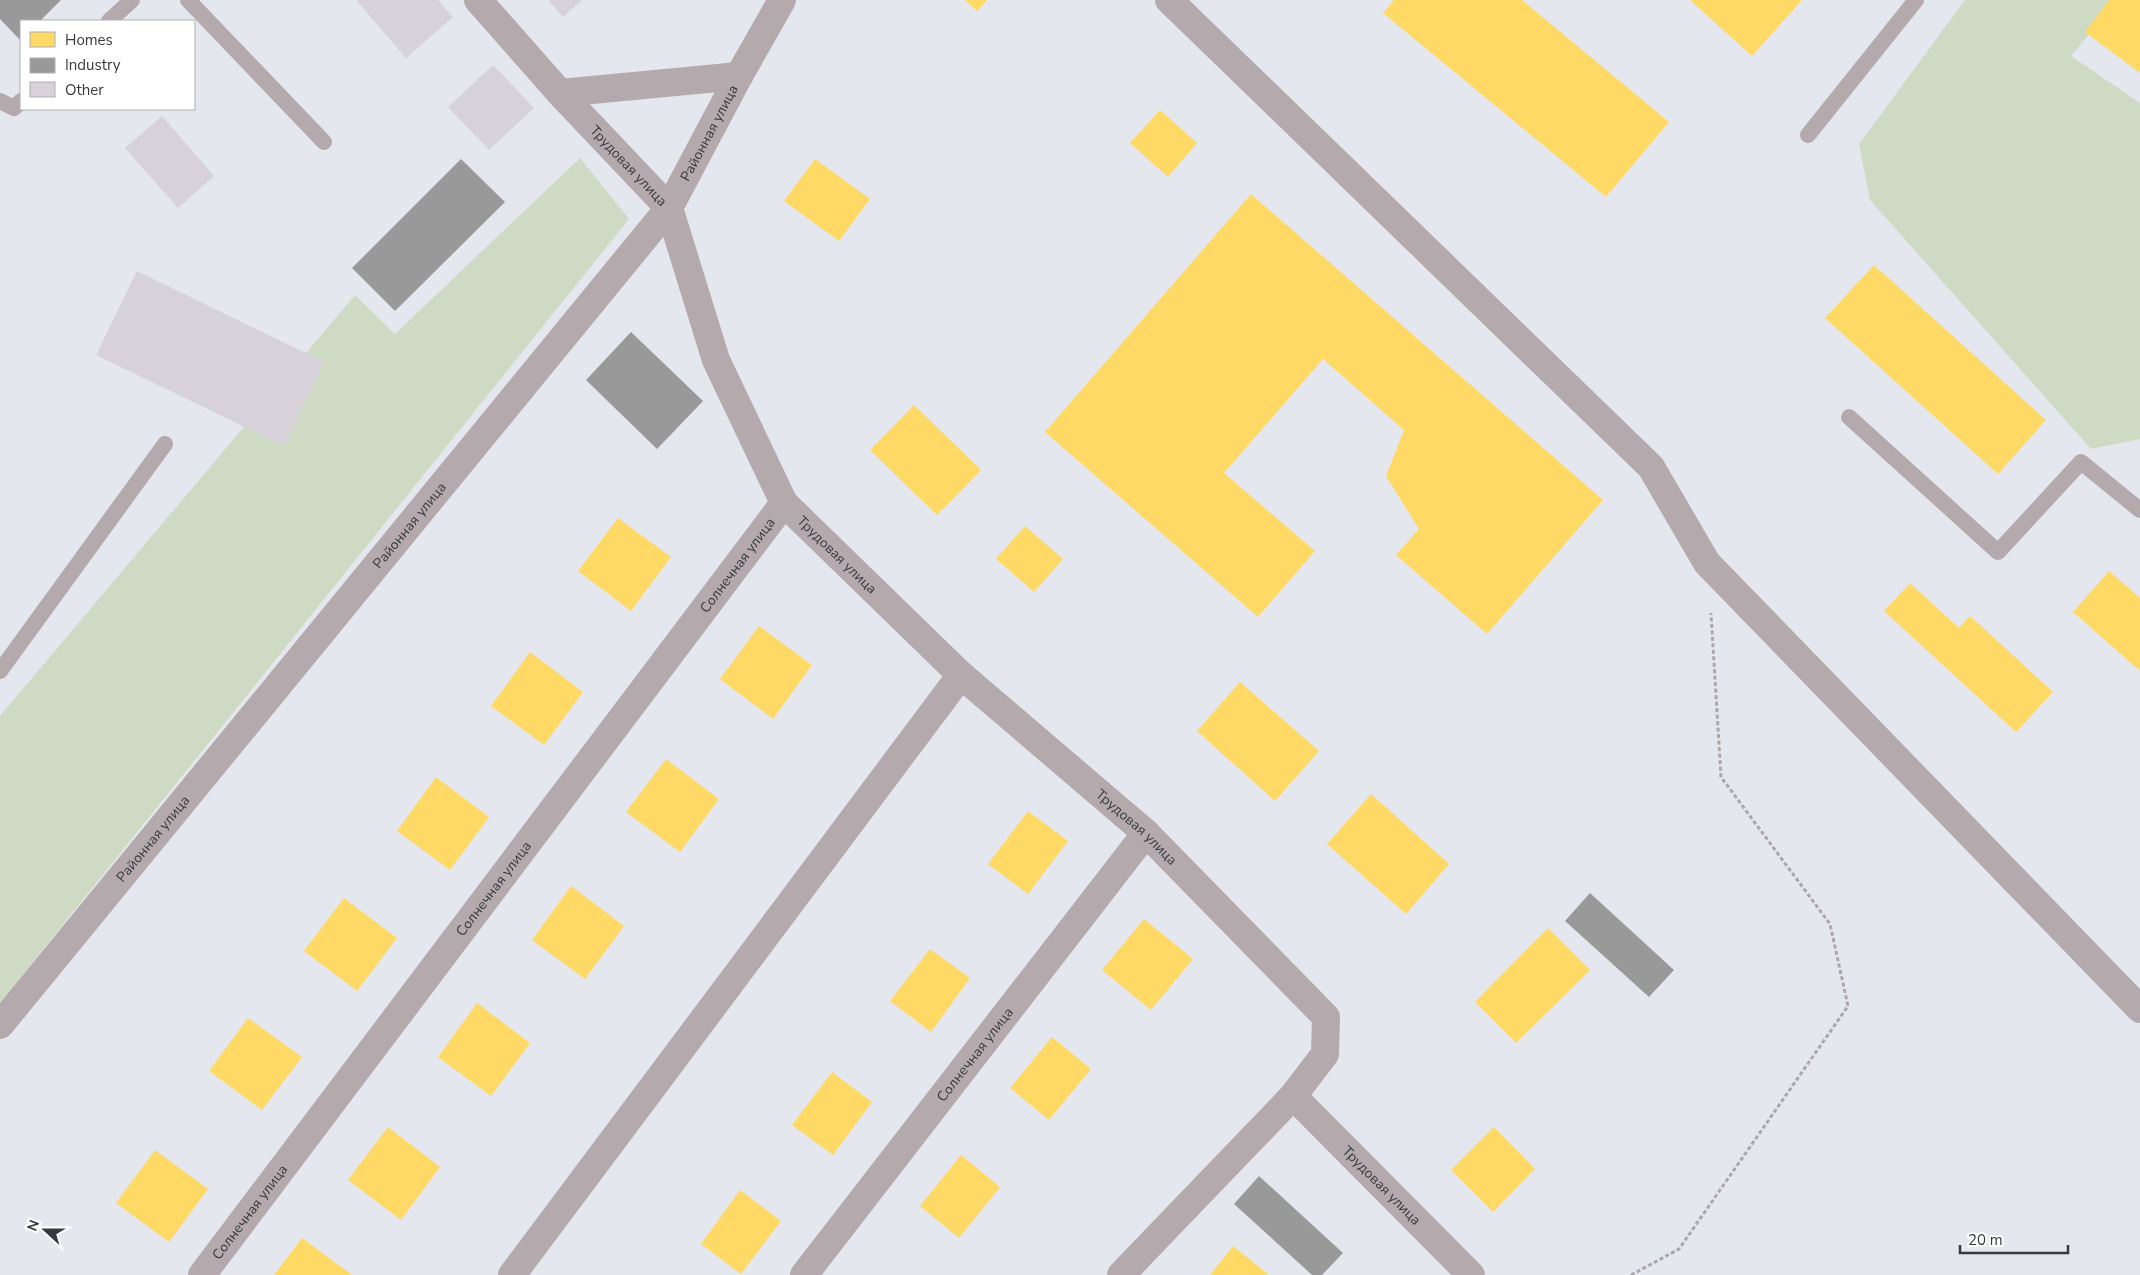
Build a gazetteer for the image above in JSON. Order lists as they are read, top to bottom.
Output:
{
  "streets": {
    "street": ["Районная улица", "Трудовая улица", "Солнечная улица"]
  },
  "crossings": [
    ["Районная улица", "Трудовая улица"],
    ["Трудовая улица", "Солнечная улица"]
  ],
  "legend": ["Homes", "Industry", "Other"],
  "scale_bar": "20 m",
  "north": "left"
}
